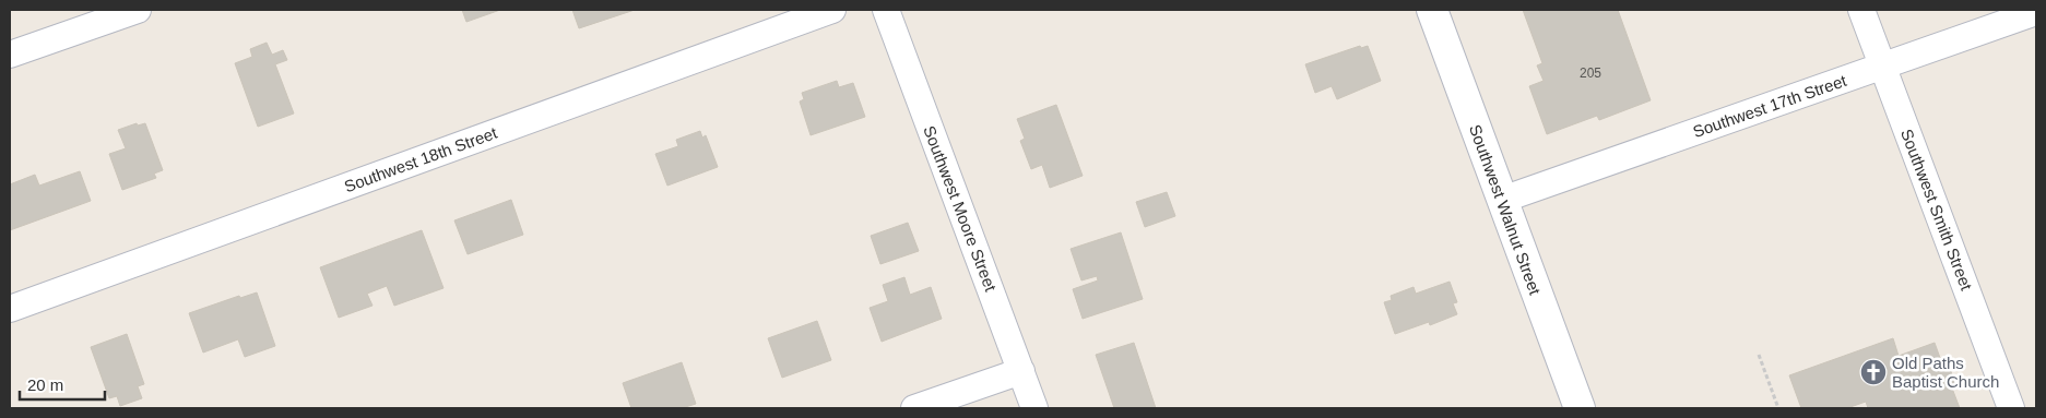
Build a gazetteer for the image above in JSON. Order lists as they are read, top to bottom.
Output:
{
  "streets": {
    "street": [
      "Southwest 17th Street",
      "Southwest 18th Street",
      "Southwest Moore Street",
      "Southwest Walnut Street",
      "Southwest Smith Street"
    ]
  },
  "crossings": [
    ["Southwest 17th Street", "Southwest Walnut Street"],
    ["Southwest 17th Street", "Southwest Smith Street"]
  ],
  "places": {
    "church": ["Old Paths Baptist Church"]
  },
  "house_numbers": ["205"],
  "scale_bar": "20 m"
}
